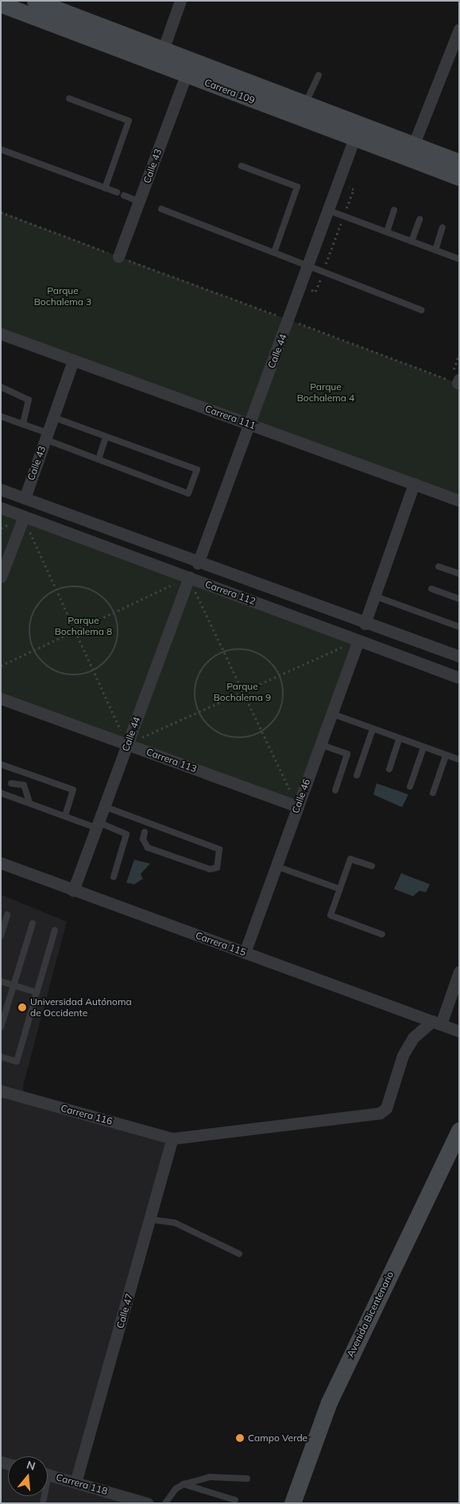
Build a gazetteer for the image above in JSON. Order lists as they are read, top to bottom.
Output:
{
  "streets": {
    "main road": ["Carrera 109", "Avenida Bicentenario"],
    "street": [
      "Calle 43",
      "Calle 44",
      "Carrera 111",
      "Carrera 112",
      "Carrera 113",
      "Calle 46",
      "Carrera 115",
      "Carrera 116",
      "Calle 47",
      "Carrera 118"
    ]
  },
  "crossings": [
    ["Carrera 109", "Calle 43"],
    ["Carrera 109", "Calle 44"],
    ["Calle 43", "Carrera 111"],
    ["Calle 43", "Carrera 112"],
    ["Calle 44", "Carrera 111"],
    ["Calle 44", "Carrera 112"],
    ["Calle 44", "Carrera 113"],
    ["Calle 44", "Carrera 115"],
    ["Carrera 112", "Calle 46"],
    ["Carrera 113", "Calle 46"],
    ["Calle 46", "Carrera 115"],
    ["Carrera 116", "Calle 47"],
    ["Calle 47", "Carrera 118"]
  ],
  "parks": [
    "Parque Bochalema 3",
    "Parque Bochalema 4",
    "Parque Bochalema 8",
    "Parque Bochalema 9"
  ],
  "places": ["Universidad Autónoma de Occidente", "Campo Verde"],
  "north": "top"
}
